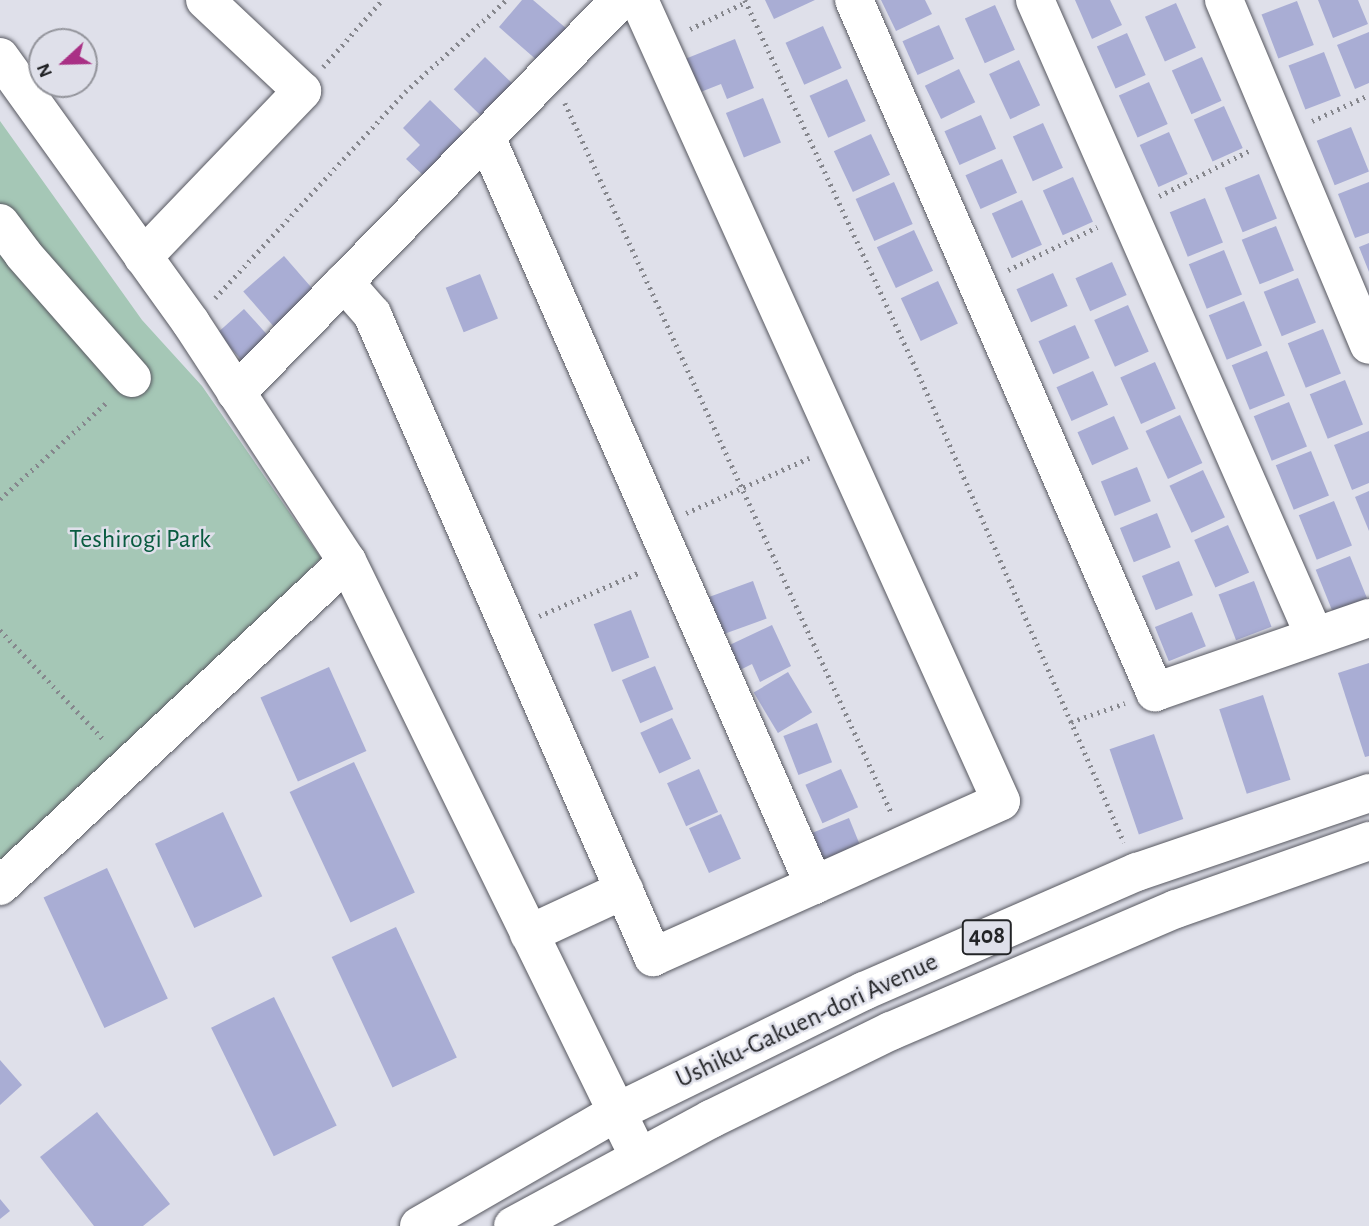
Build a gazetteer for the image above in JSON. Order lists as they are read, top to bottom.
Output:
{
  "streets": {
    "main road": ["408", "Ushiku-Gakuen-dori Avenue"]
  },
  "parks": ["Teshirogi Park"],
  "north": "left"
}
